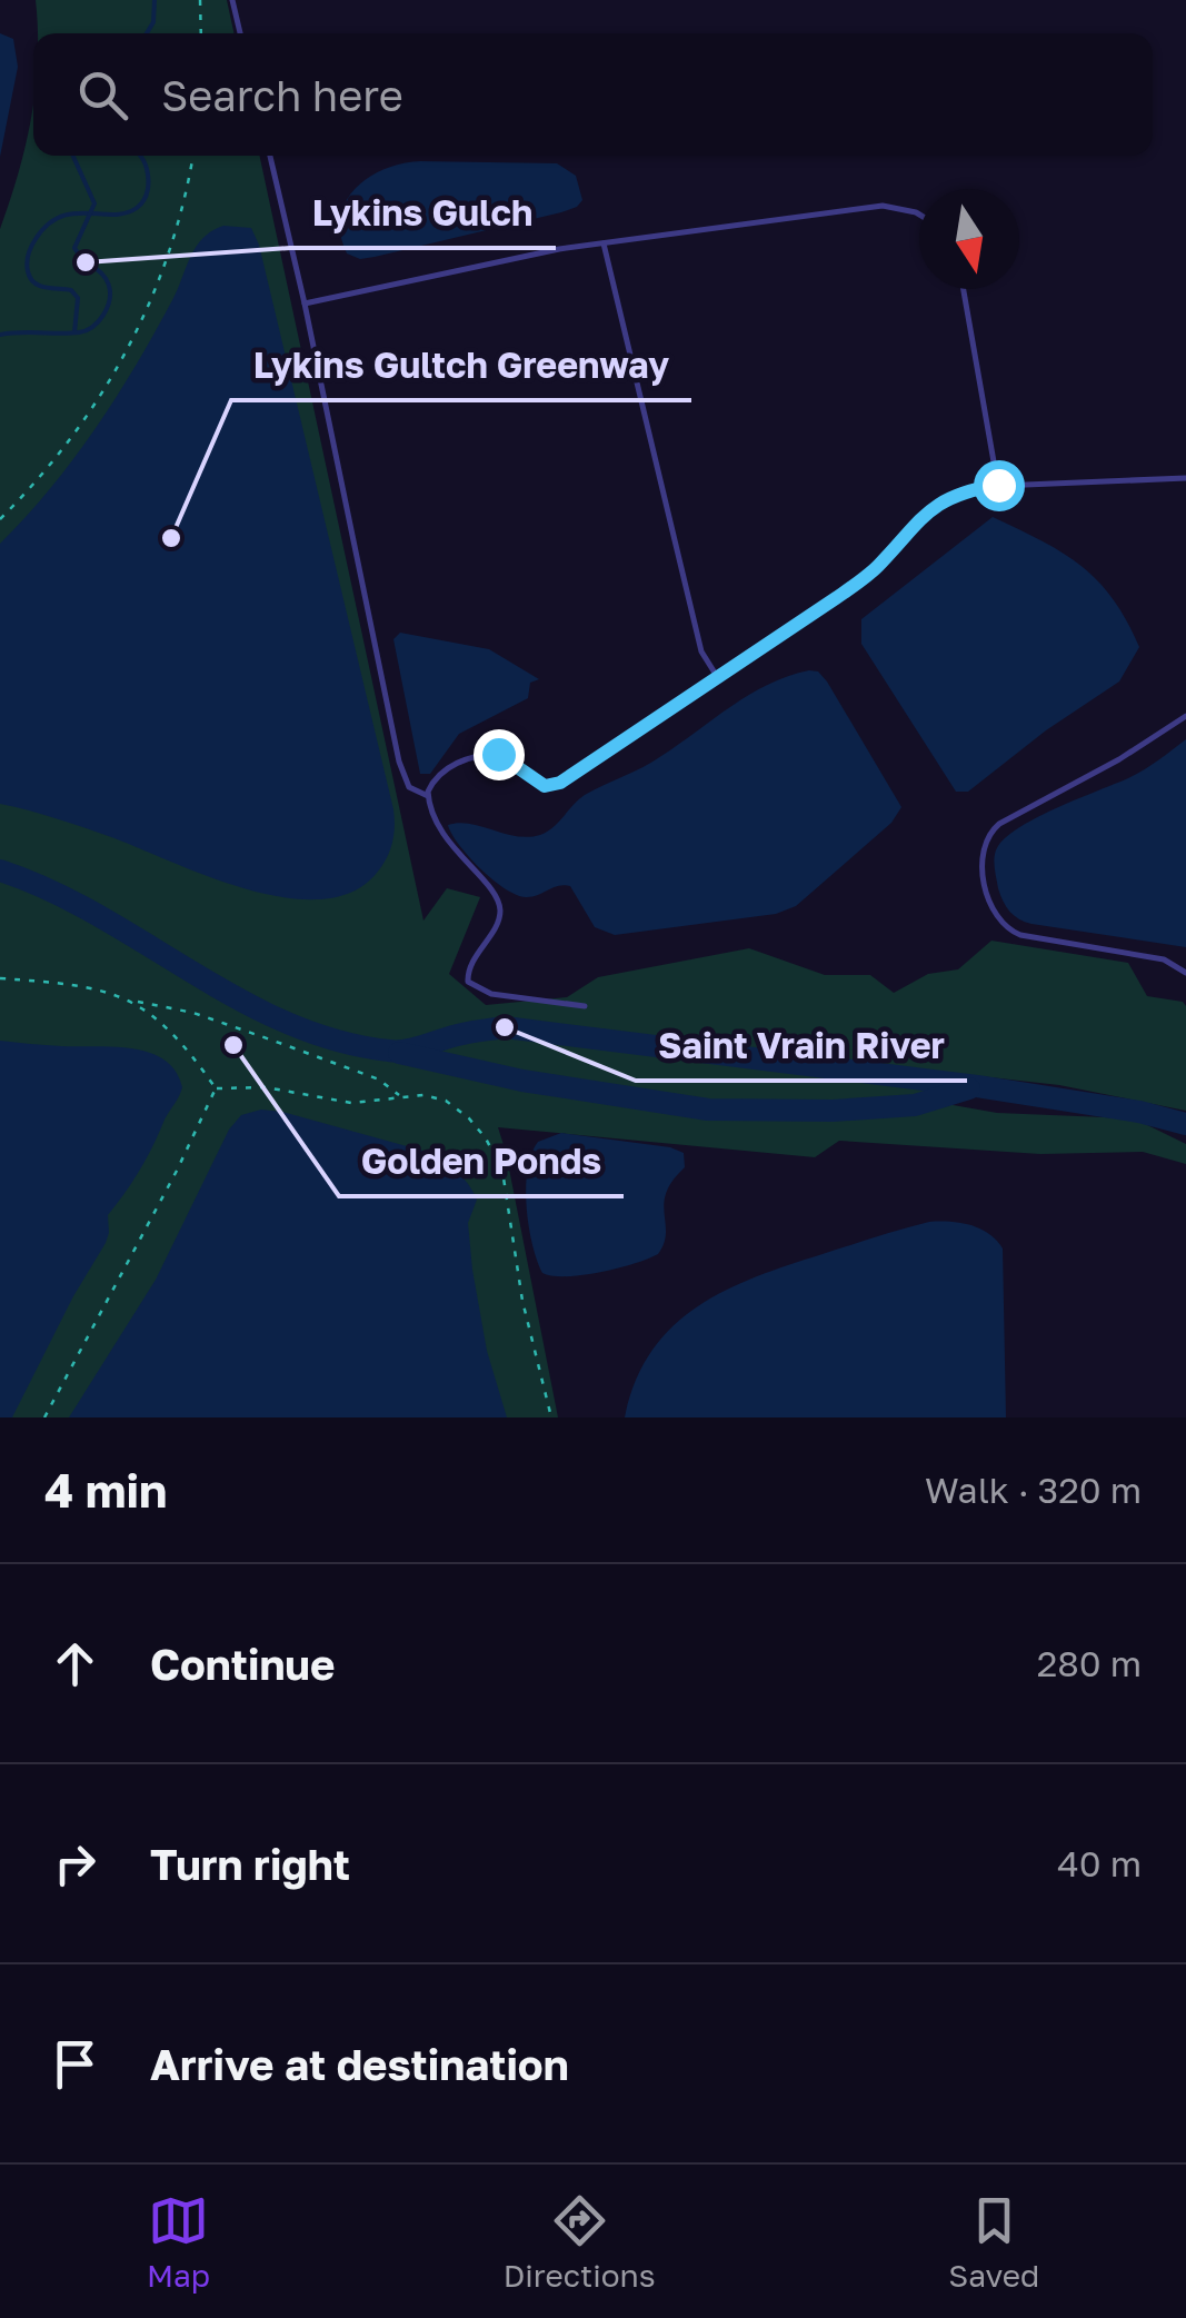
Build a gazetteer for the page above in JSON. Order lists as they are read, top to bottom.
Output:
{
  "places": [
    "Lykins Gulch",
    "Lykins Gultch Greenway",
    "Saint Vrain River",
    "Golden Ponds"
  ],
  "north": "bottom",
  "page": {
    "search": "Search here",
    "heading": ["4 min", "Walk · 320 m"],
    "list": [
      ["Continue", "280 m"],
      ["Turn right", "40 m"],
      "Arrive at destination"
    ],
    "nav": ["Map", "Directions", "Saved"]
  }
}
